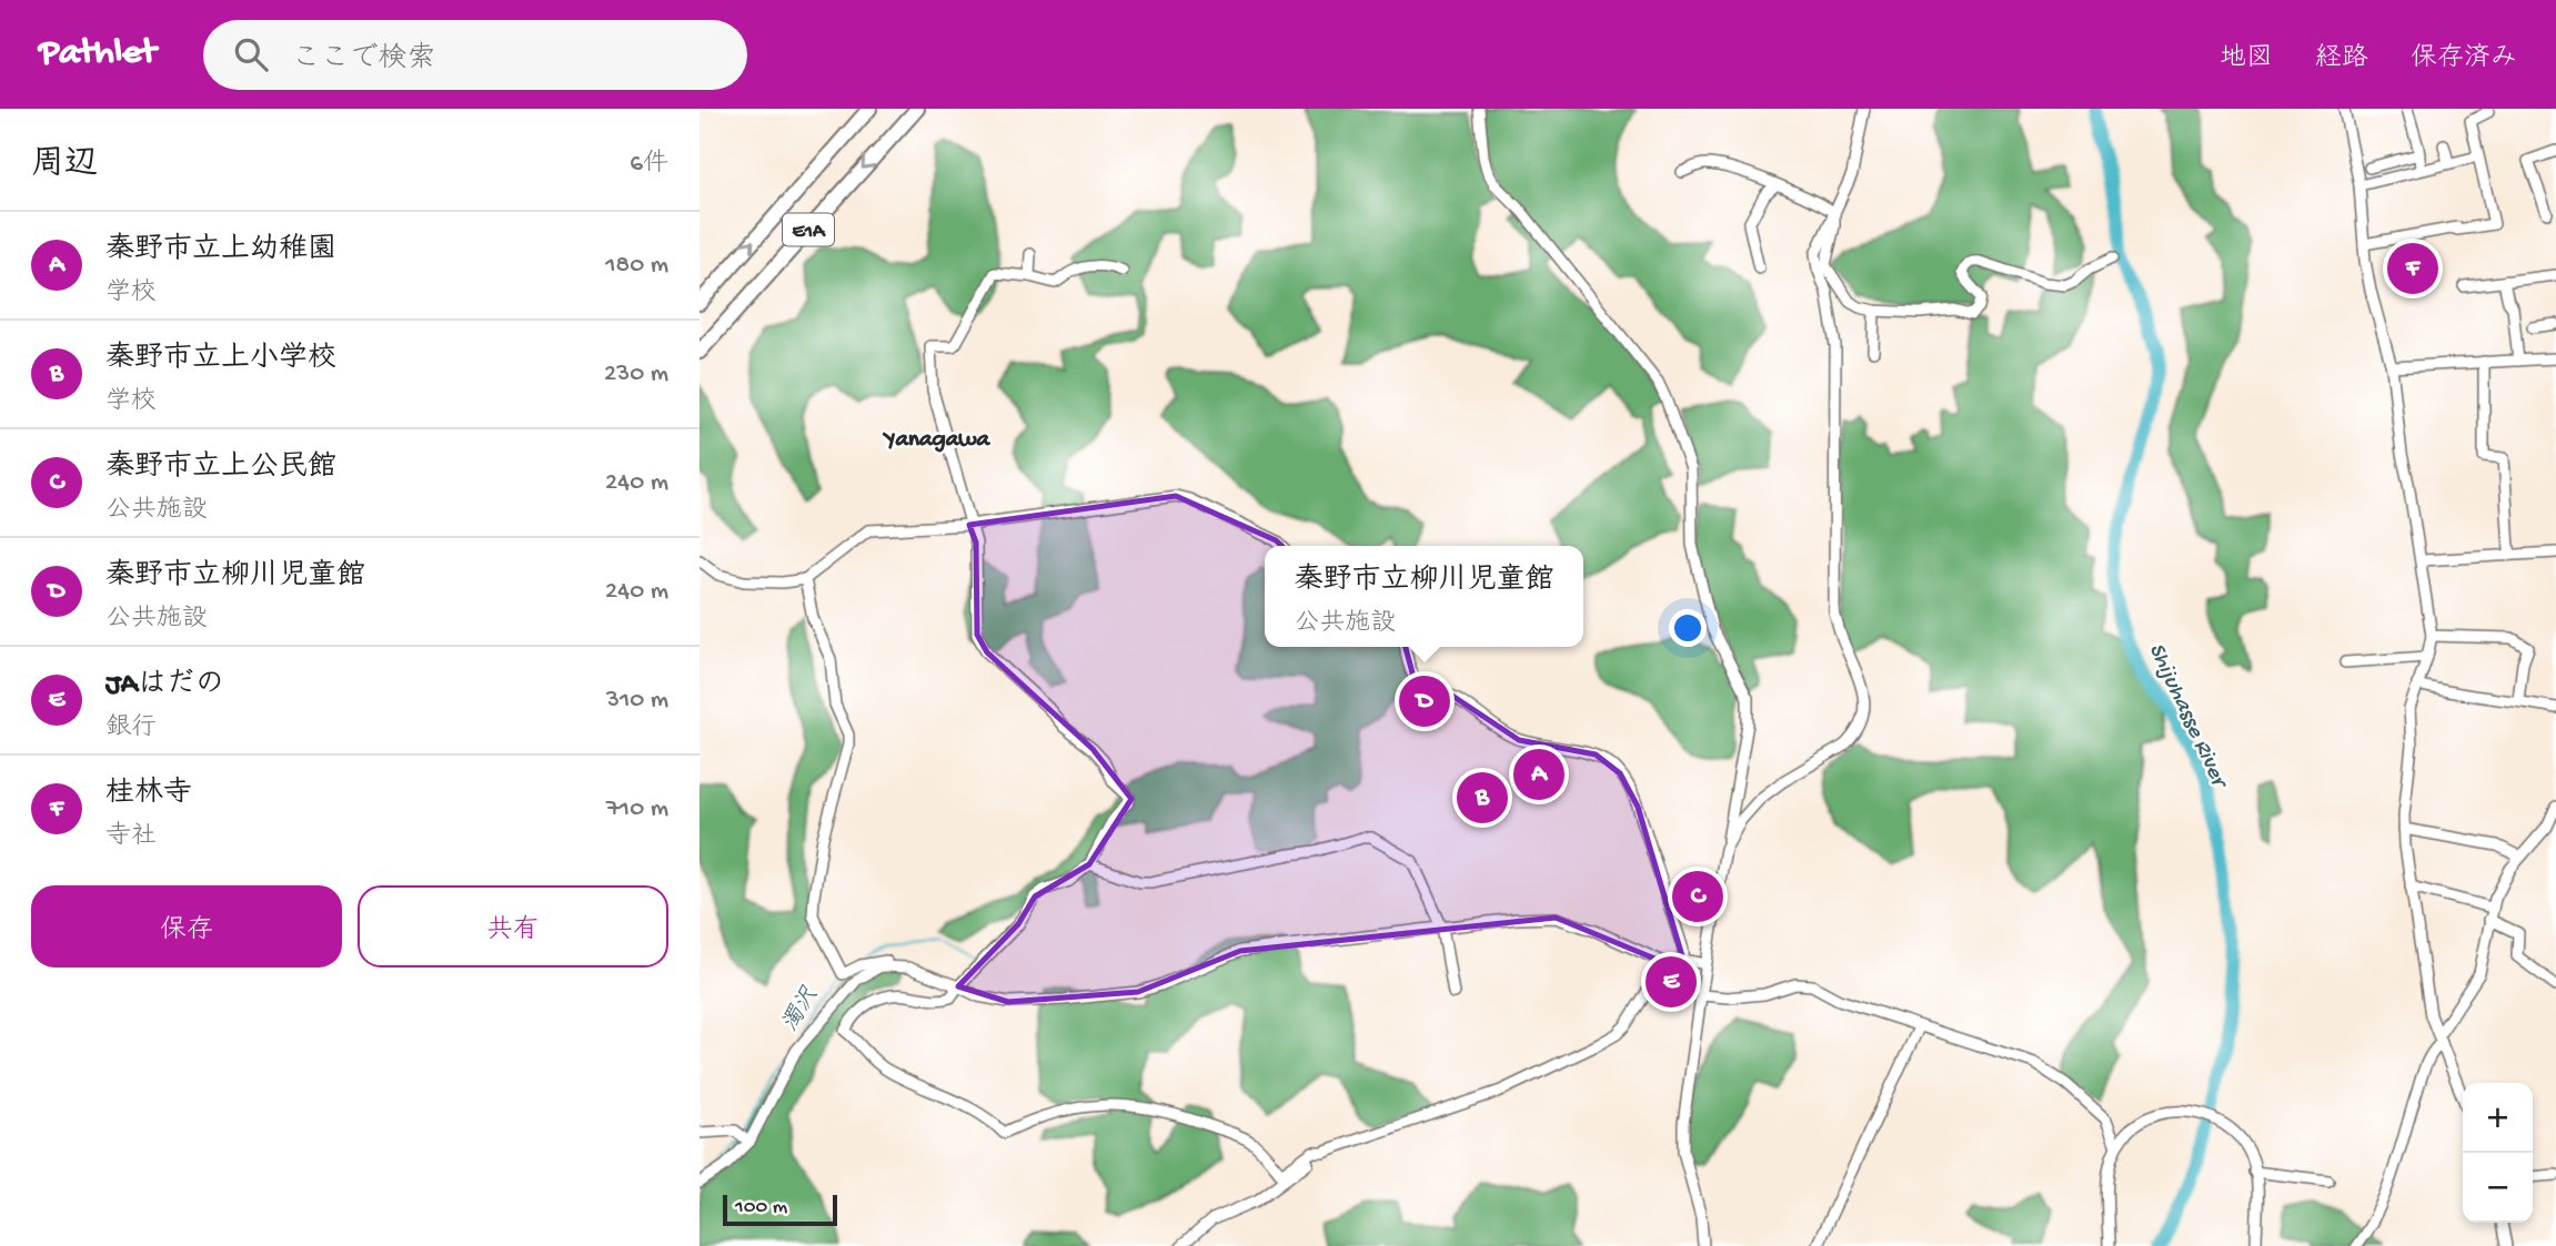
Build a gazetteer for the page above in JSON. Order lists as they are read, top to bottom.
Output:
{
  "streets": {
    "highway": ["E1A"]
  },
  "districts": ["Yanagawa"],
  "water": ["Shijuhasse River", "濁沢"],
  "scale_bar": "100 m",
  "page": {
    "header": "Pathlet",
    "search": "ここで検索",
    "nav": ["地図", "経路", "保存済み"],
    "heading": ["周辺", "6件"],
    "list": [
      {
        "mark": "A",
        "name": "秦野市立上幼稚園",
        "note": "学校",
        "value": "180 m"
      },
      {
        "mark": "B",
        "name": "秦野市立上小学校",
        "note": "学校",
        "value": "230 m"
      },
      {
        "mark": "C",
        "name": "秦野市立上公民館",
        "note": "公共施設",
        "value": "240 m"
      },
      {
        "mark": "D",
        "name": "秦野市立柳川児童館",
        "note": "公共施設",
        "value": "240 m"
      },
      {
        "mark": "E",
        "name": "JAはだの",
        "note": "銀行",
        "value": "310 m"
      },
      {
        "mark": "F",
        "name": "桂林寺",
        "note": "寺社",
        "value": "710 m"
      }
    ],
    "pins": [
      "F",
      "D",
      "A",
      "B",
      "C",
      "E"
    ],
    "popup": ["秦野市立柳川児童館", "公共施設"],
    "buttons": ["保存", "共有"],
    "map_buttons": ["+", "−"],
    "scale": "100 m"
  }
}
